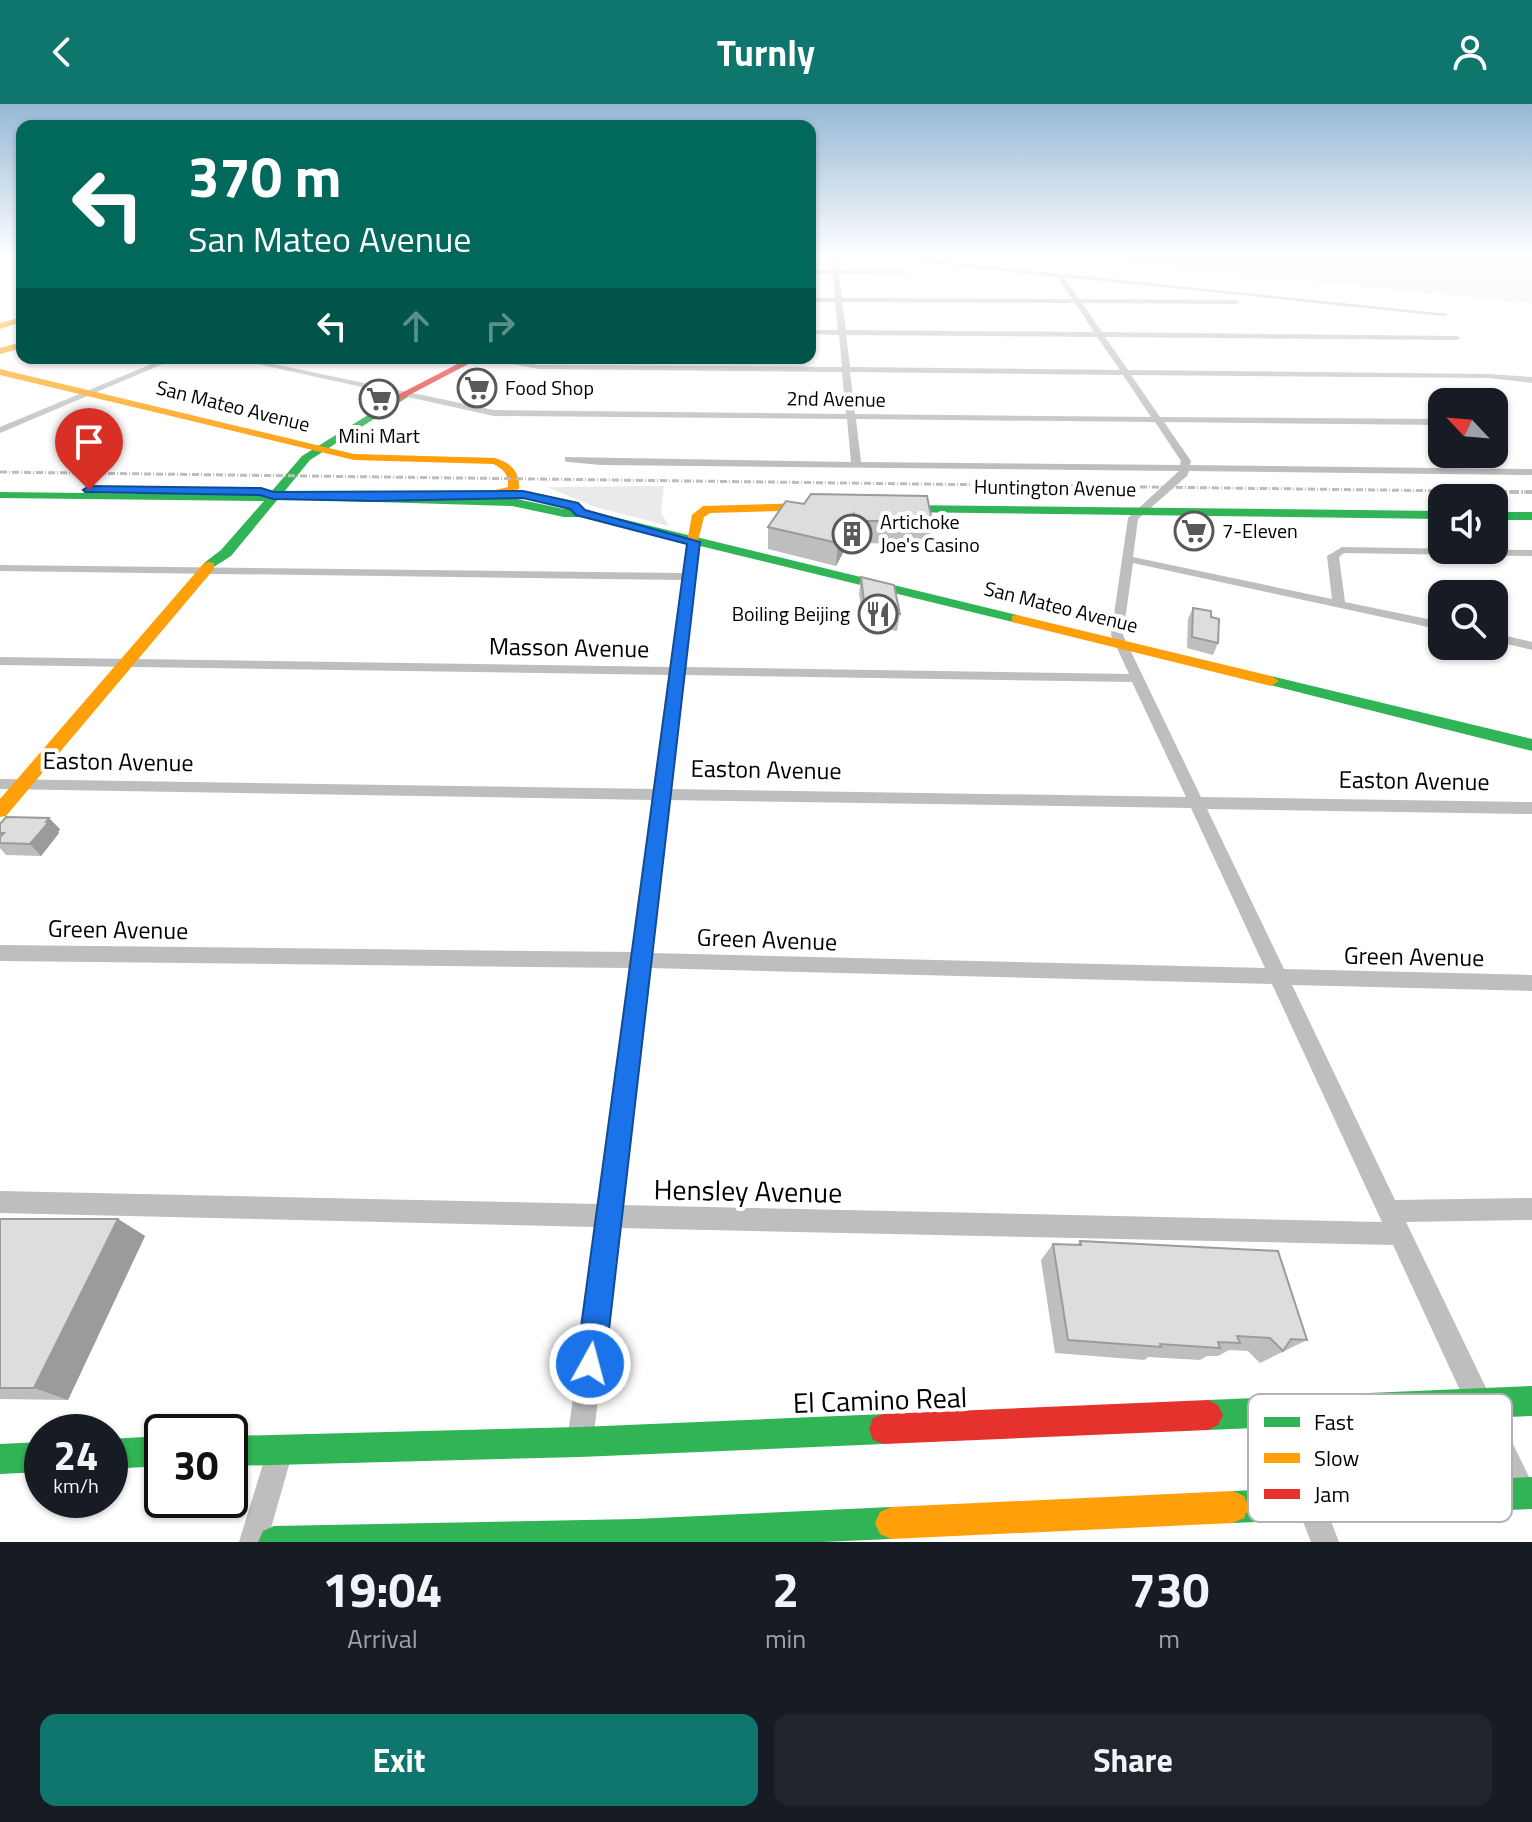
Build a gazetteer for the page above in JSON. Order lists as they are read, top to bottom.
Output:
{
  "streets": {
    "main road": ["San Mateo Avenue", "Huntington Avenue", "El Camino Real"],
    "street": [
      "2nd Avenue",
      "Masson Avenue",
      "Easton Avenue",
      "Green Avenue",
      "Hensley Avenue"
    ]
  },
  "places": {
    "supermarket": ["Food Shop", "Mini Mart", "7-Eleven"],
    "building": ["Artichoke Joe's Casino"],
    "restaurant": ["Boiling Beijing"]
  },
  "legend": ["Fast", "Slow", "Jam"],
  "north": "top left",
  "page": {
    "header": "Turnly",
    "turn": ["370 m", "San Mateo Avenue"],
    "speed": "24 km/h",
    "limit": "30",
    "eta": [
      "19:04",
      "Arrival",
      "2",
      "min",
      "730",
      "m"
    ],
    "buttons": ["Exit", "Share"]
  }
}
